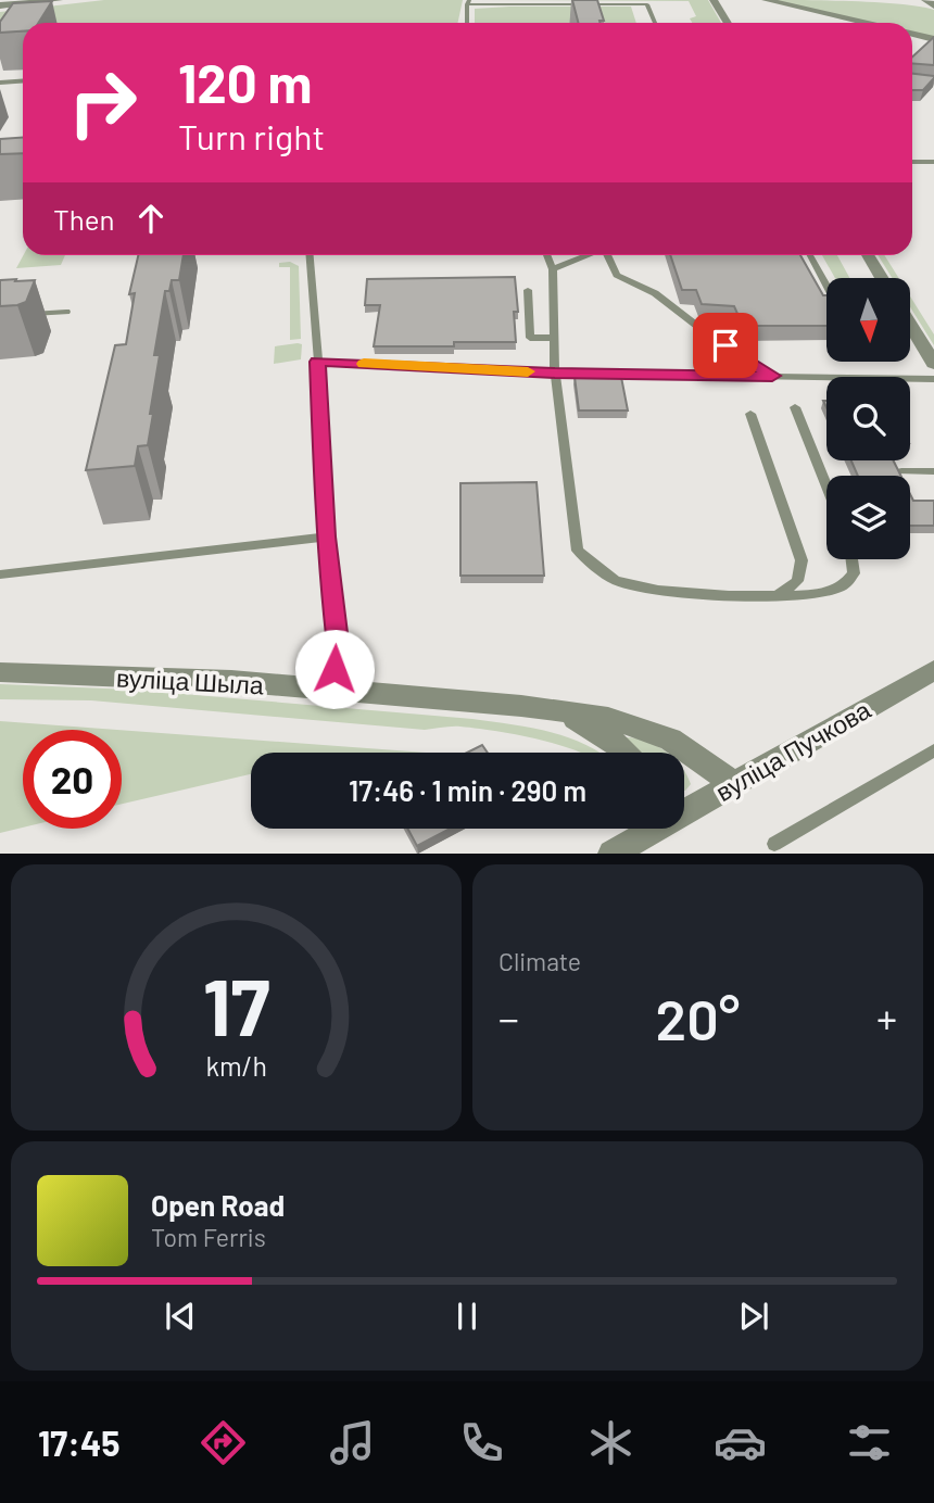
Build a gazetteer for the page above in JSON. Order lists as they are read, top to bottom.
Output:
{
  "streets": {
    "street": ["вуліца Шыла", "вуліца Пучкова"]
  },
  "crossings": [
    ["вуліца Шыла", "вуліца Пучкова"]
  ],
  "north": "bottom",
  "page": {
    "turn": ["120 m", "Turn right"],
    "then": "Then",
    "limit": "20",
    "trip": "17:46 · 1 min · 290 m",
    "tile": "Climate",
    "heat": ["−", "20°", "+"],
    "song": ["Open Road", "Tom Ferris"],
    "tabs": "17:45",
    "gauge": ["17", "km/h"]
  }
}
